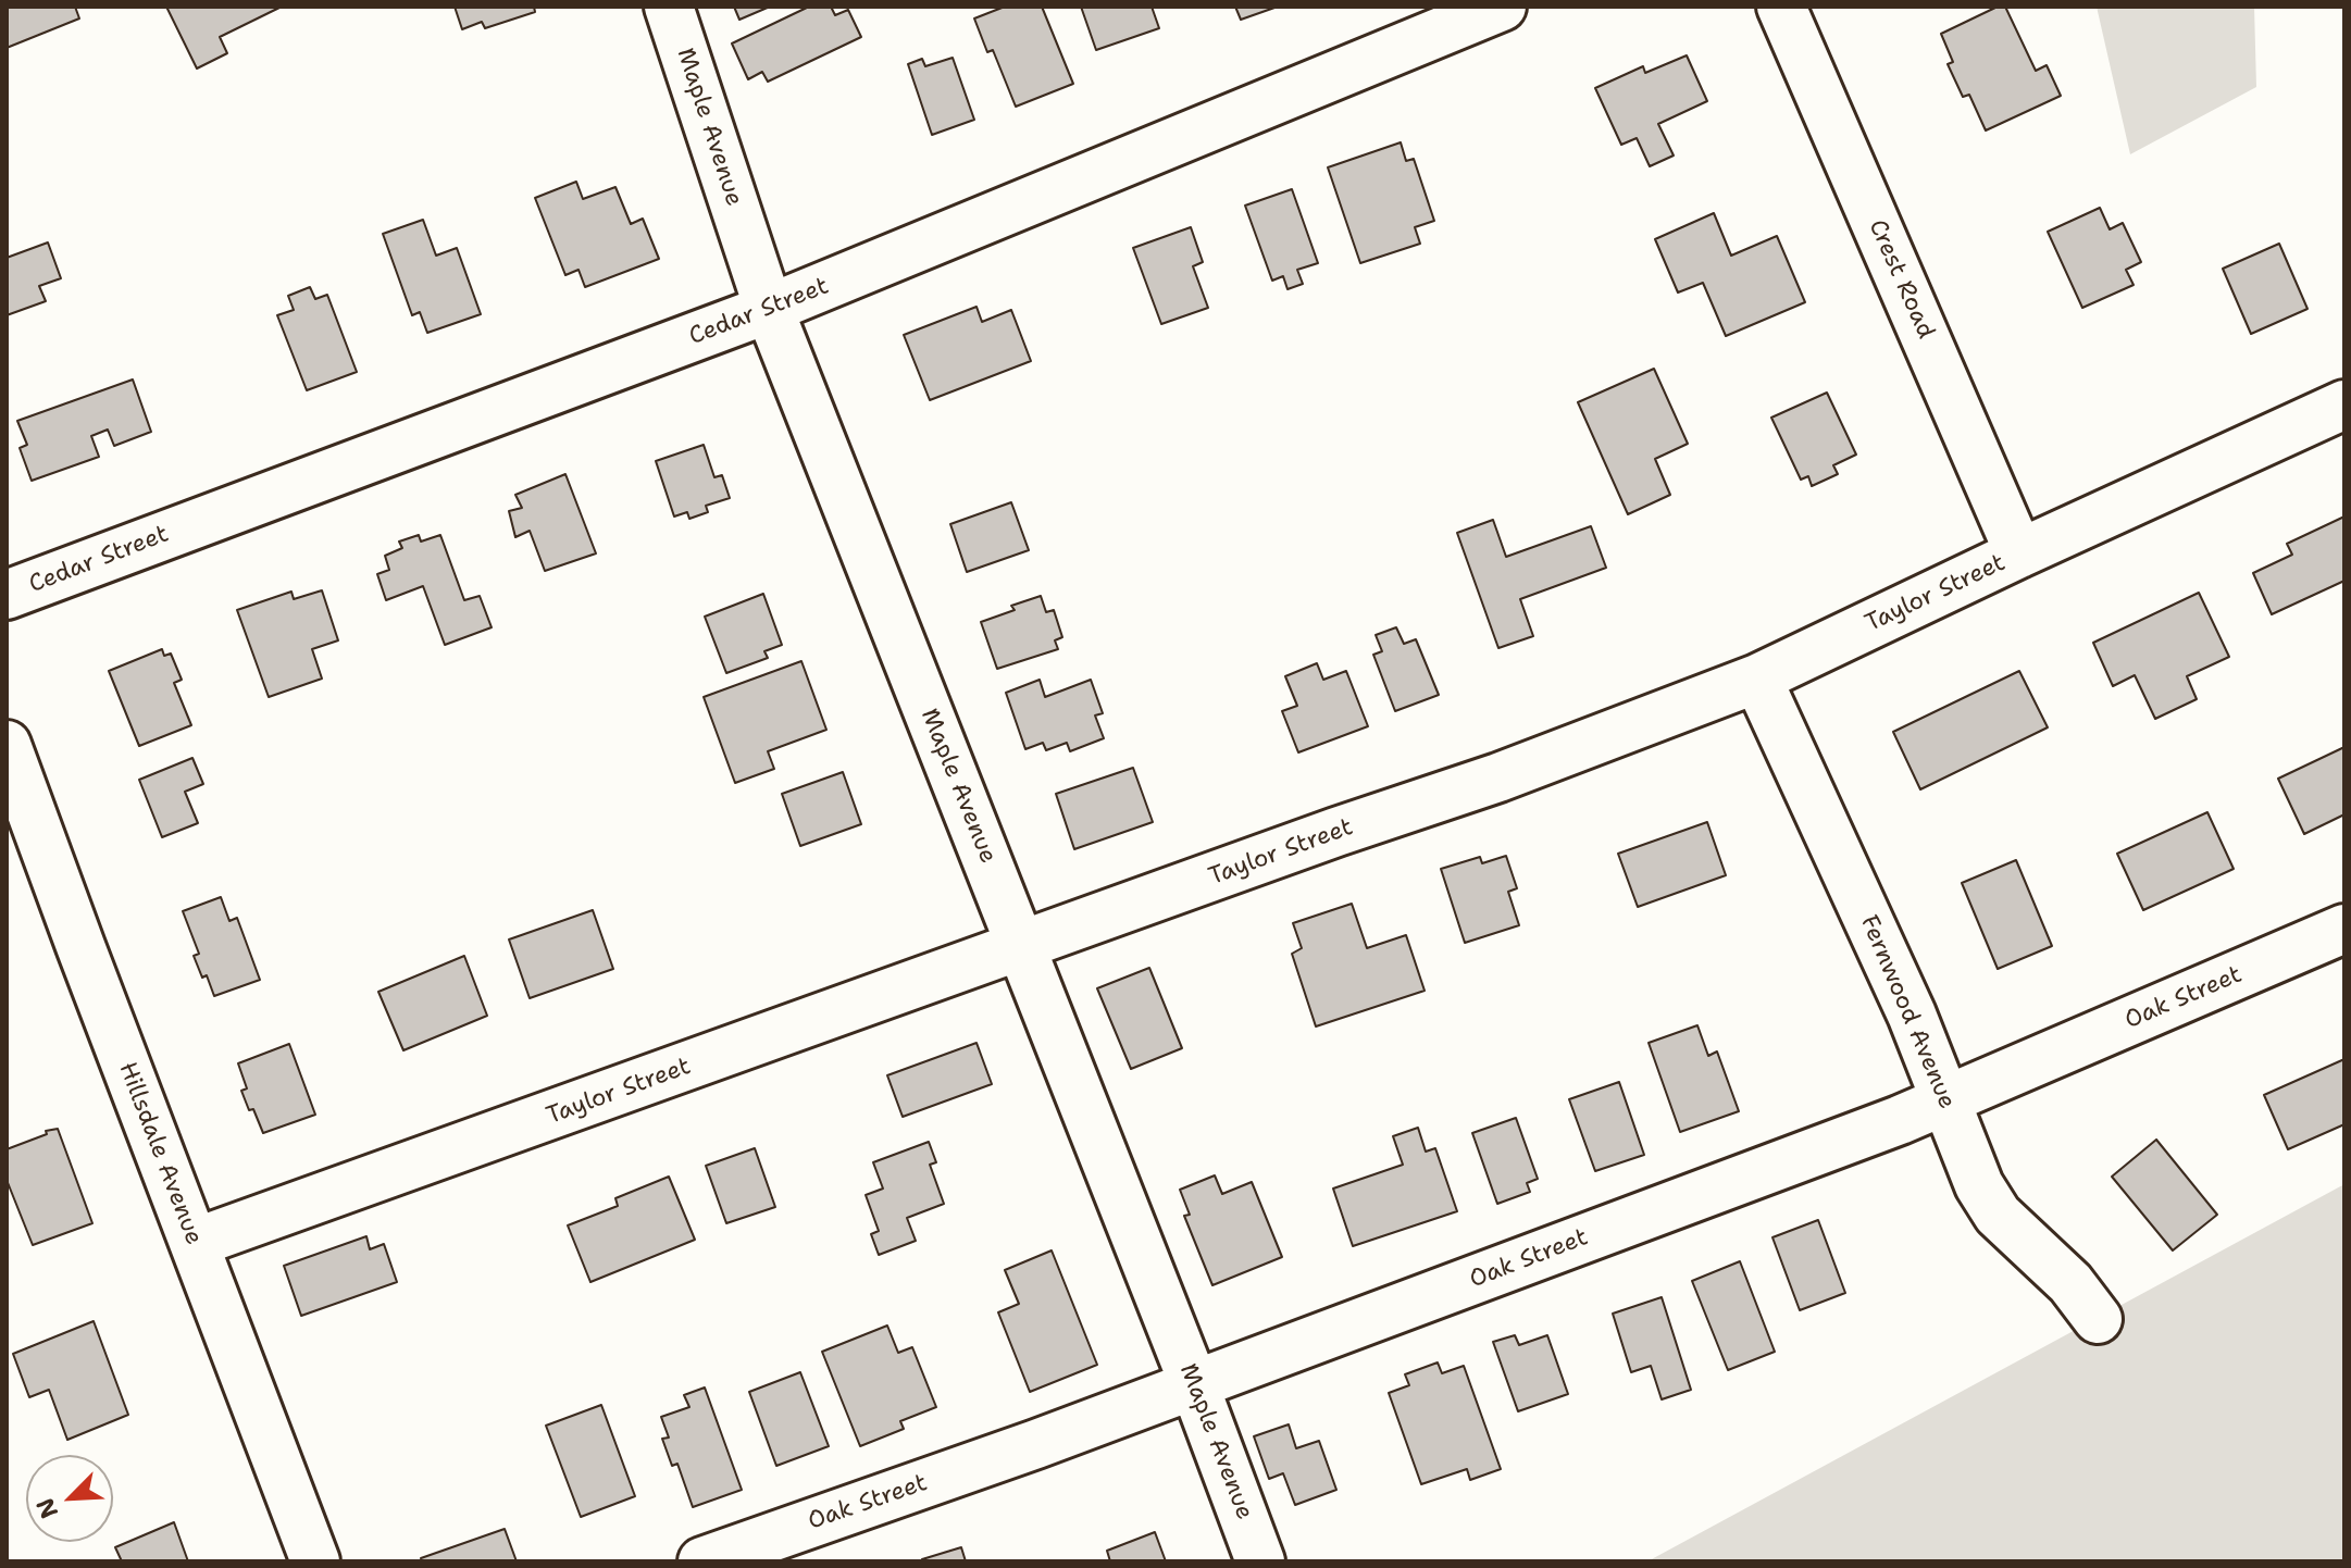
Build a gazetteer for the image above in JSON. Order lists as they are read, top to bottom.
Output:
{
  "streets": {
    "street": [
      "Maple Avenue",
      "Crest Road",
      "Cedar Street",
      "Taylor Street",
      "Oak Street",
      "Fernwood Avenue",
      "Hillsdale Avenue"
    ]
  },
  "crossings": [
    ["Maple Avenue", "Cedar Street"],
    ["Maple Avenue", "Taylor Street"],
    ["Maple Avenue", "Oak Street"],
    ["Crest Road", "Taylor Street"],
    ["Taylor Street", "Fernwood Avenue"],
    ["Taylor Street", "Hillsdale Avenue"],
    ["Oak Street", "Fernwood Avenue"]
  ],
  "north": "bottom left"
}
